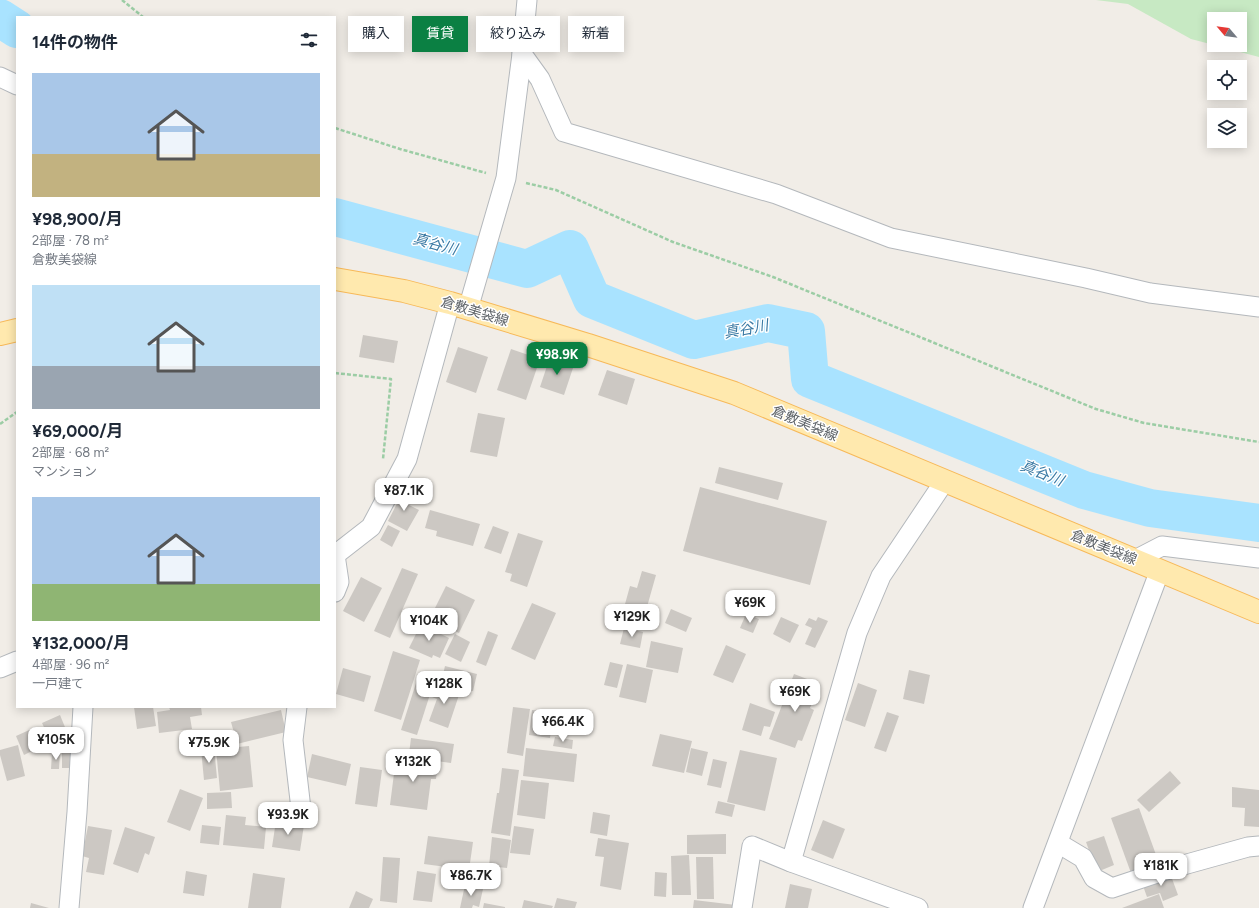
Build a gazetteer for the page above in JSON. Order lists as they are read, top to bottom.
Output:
{
  "streets": {
    "main road": ["倉敷美袋線"]
  },
  "water": ["真谷川"],
  "north": "top left",
  "page": {
    "chip": [
      "購入",
      "賃貸",
      "絞り込み",
      "新着"
    ],
    "heading": "14件の物件",
    "list": [
      {
        "name": "¥98,900/月",
        "note": "2部屋 · 78 m² · 倉敷美袋線"
      },
      {
        "name": "¥69,000/月",
        "note": "2部屋 · 68 m² · マンション"
      },
      {
        "name": "¥132,000/月",
        "note": "4部屋 · 96 m² · 一戸建て"
      }
    ],
    "price": [
      "¥98.9K",
      "¥87.1K",
      "¥69K",
      "¥129K",
      "¥104K",
      "¥128K",
      "¥69K",
      "¥66.4K",
      "¥105K",
      "¥75.9K",
      "¥132K",
      "¥93.9K",
      "¥181K",
      "¥86.7K"
    ]
  }
}
